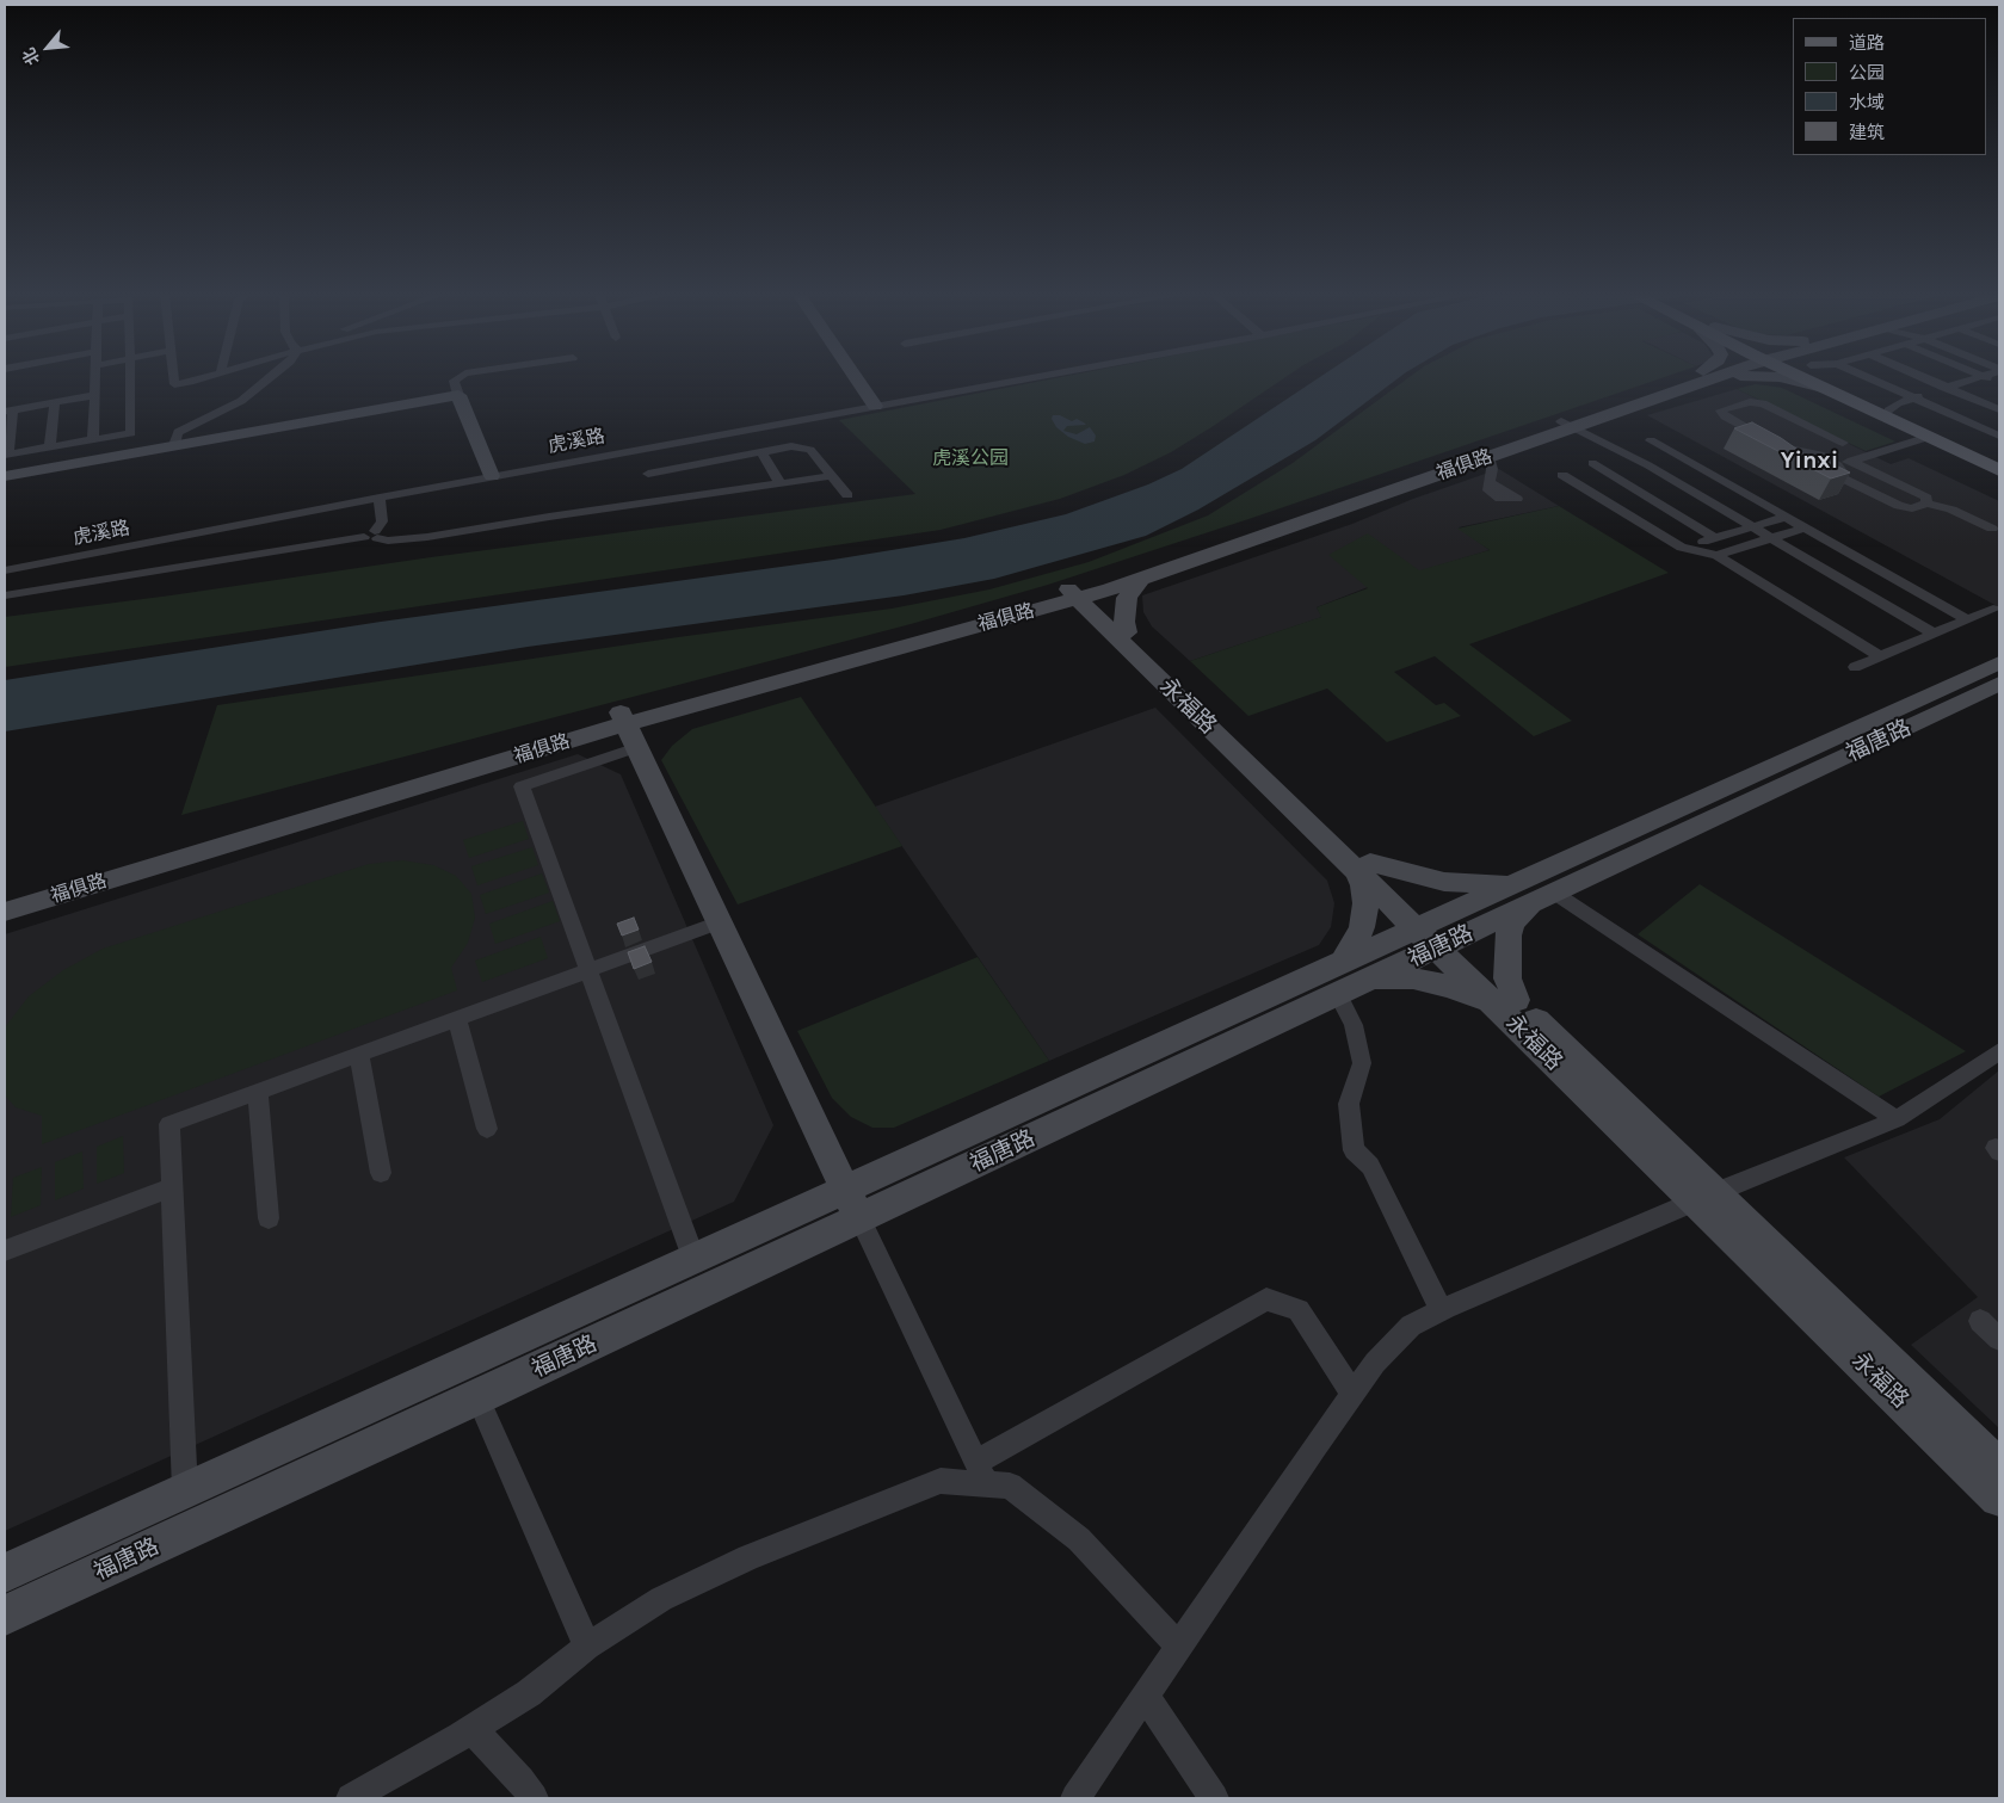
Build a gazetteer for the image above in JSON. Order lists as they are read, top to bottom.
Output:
{
  "streets": {
    "street": [
      "虎溪路",
      "福俱路",
      "永福路",
      "福唐路"
    ]
  },
  "crossings": [
    ["福俱路", "永福路"],
    ["永福路", "福唐路"]
  ],
  "districts": ["Yinxi"],
  "parks": ["虎溪公园"],
  "legend": [
    "道路",
    "公园",
    "水域",
    "建筑"
  ],
  "north": "bottom left"
}
